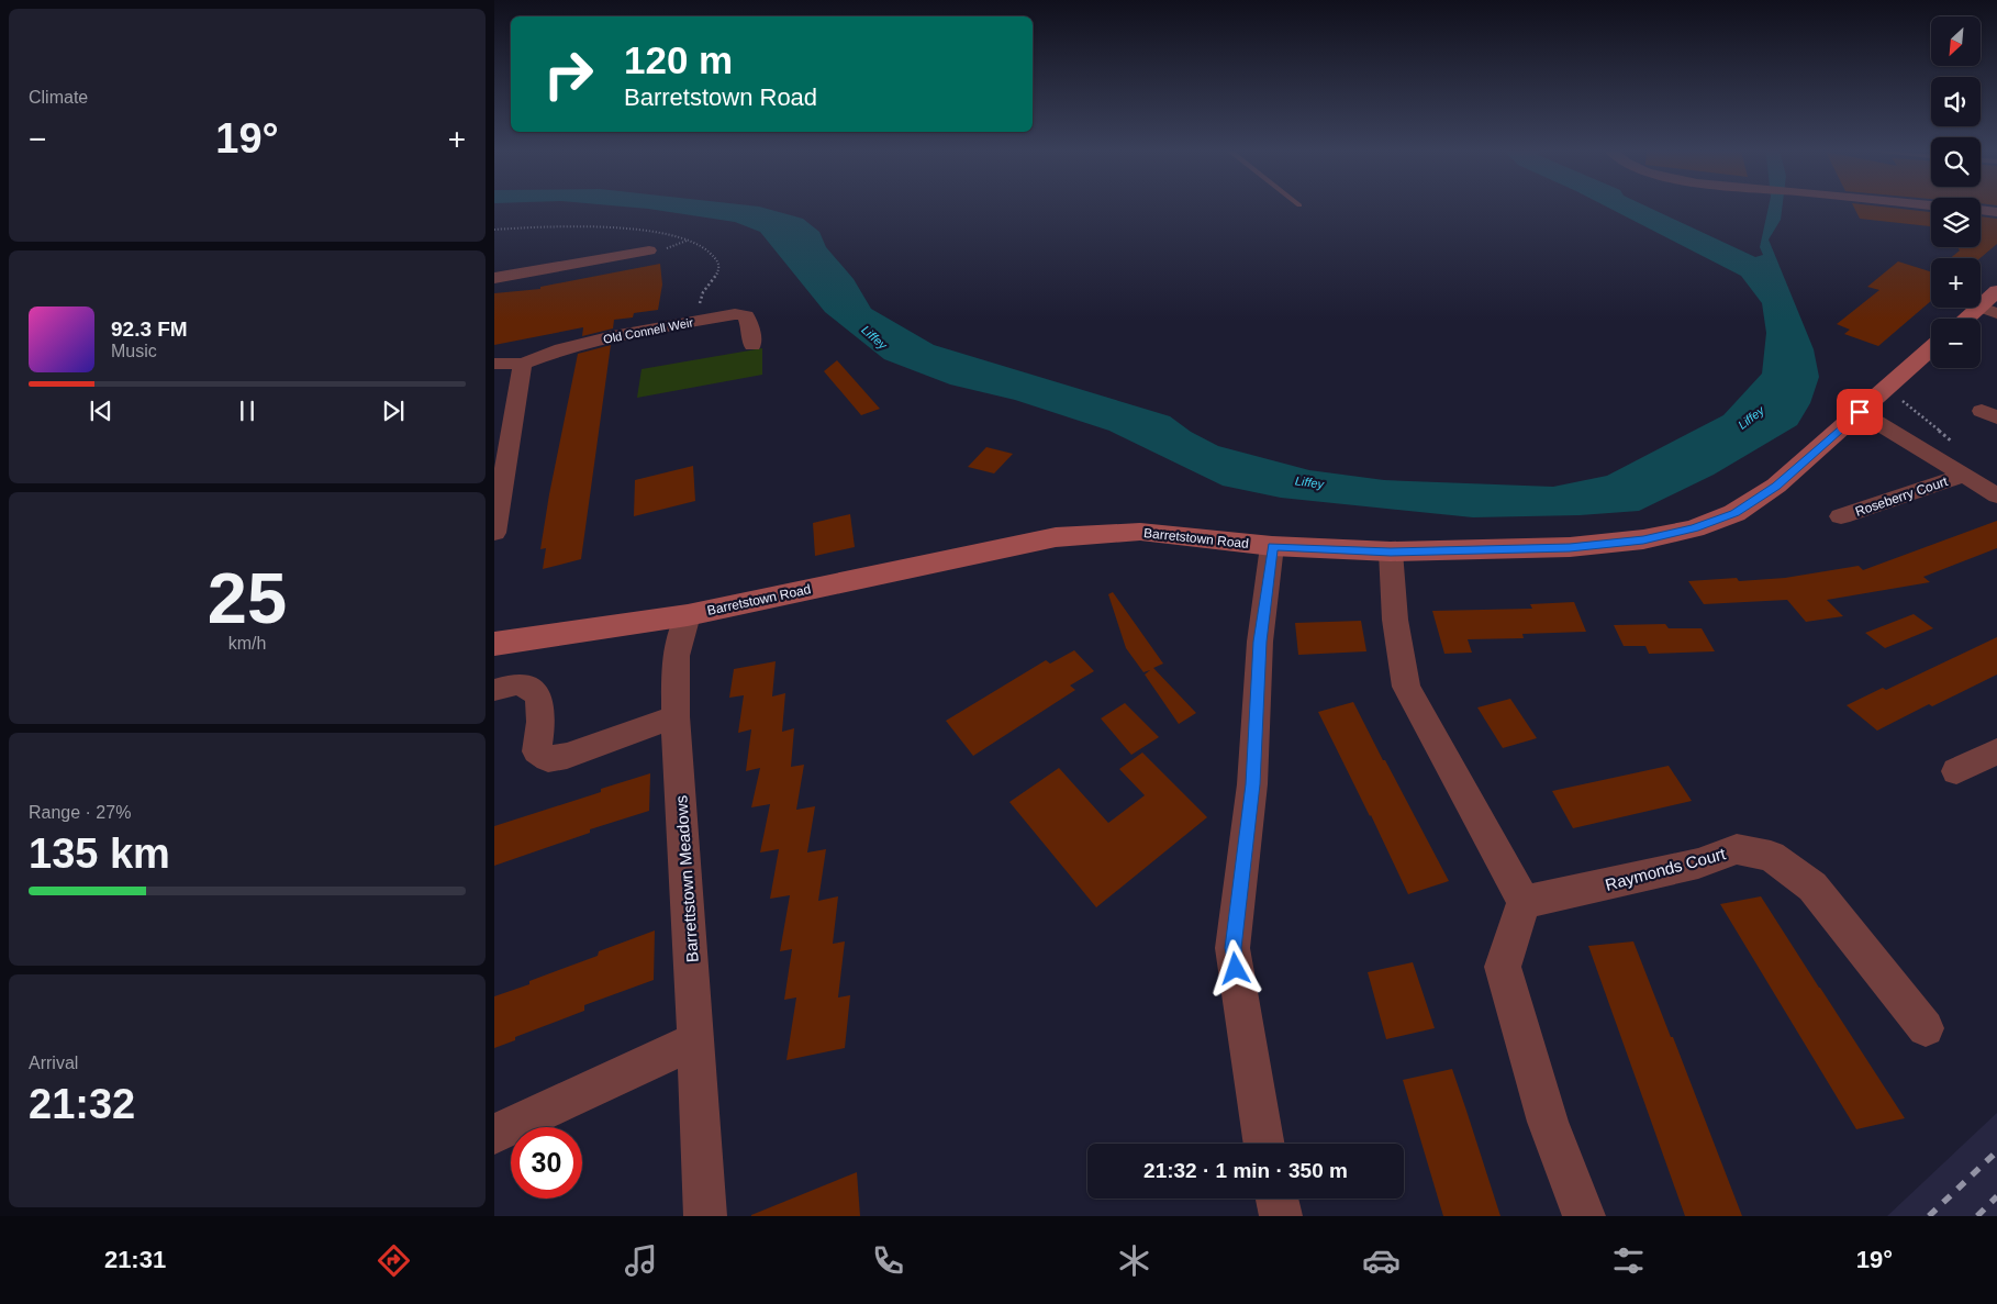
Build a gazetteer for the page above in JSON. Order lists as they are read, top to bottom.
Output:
{
  "streets": {
    "street": [
      "Old Connell Weir",
      "Roseberry Court",
      "Barretstown Road",
      "Raymonds Court",
      "Barrettstown Meadows"
    ]
  },
  "crossings": [
    ["Roseberry Court", "Barretstown Road"],
    ["Barretstown Road", "Barrettstown Meadows"]
  ],
  "water": ["Liffey"],
  "north": "bottom left",
  "page": {
    "tile": [
      "Climate",
      ["25", "km/h"],
      ["Range · 27%", "135 km"],
      ["Arrival", "21:32"]
    ],
    "map_buttons": ["+", "−"],
    "turn": ["120 m", "Barretstown Road"],
    "heat": ["−", "19°", "+"],
    "song": ["92.3 FM", "Music"],
    "limit": "30",
    "trip": "21:32 · 1 min · 350 m",
    "tabs": ["21:31", "19°"]
  }
}
